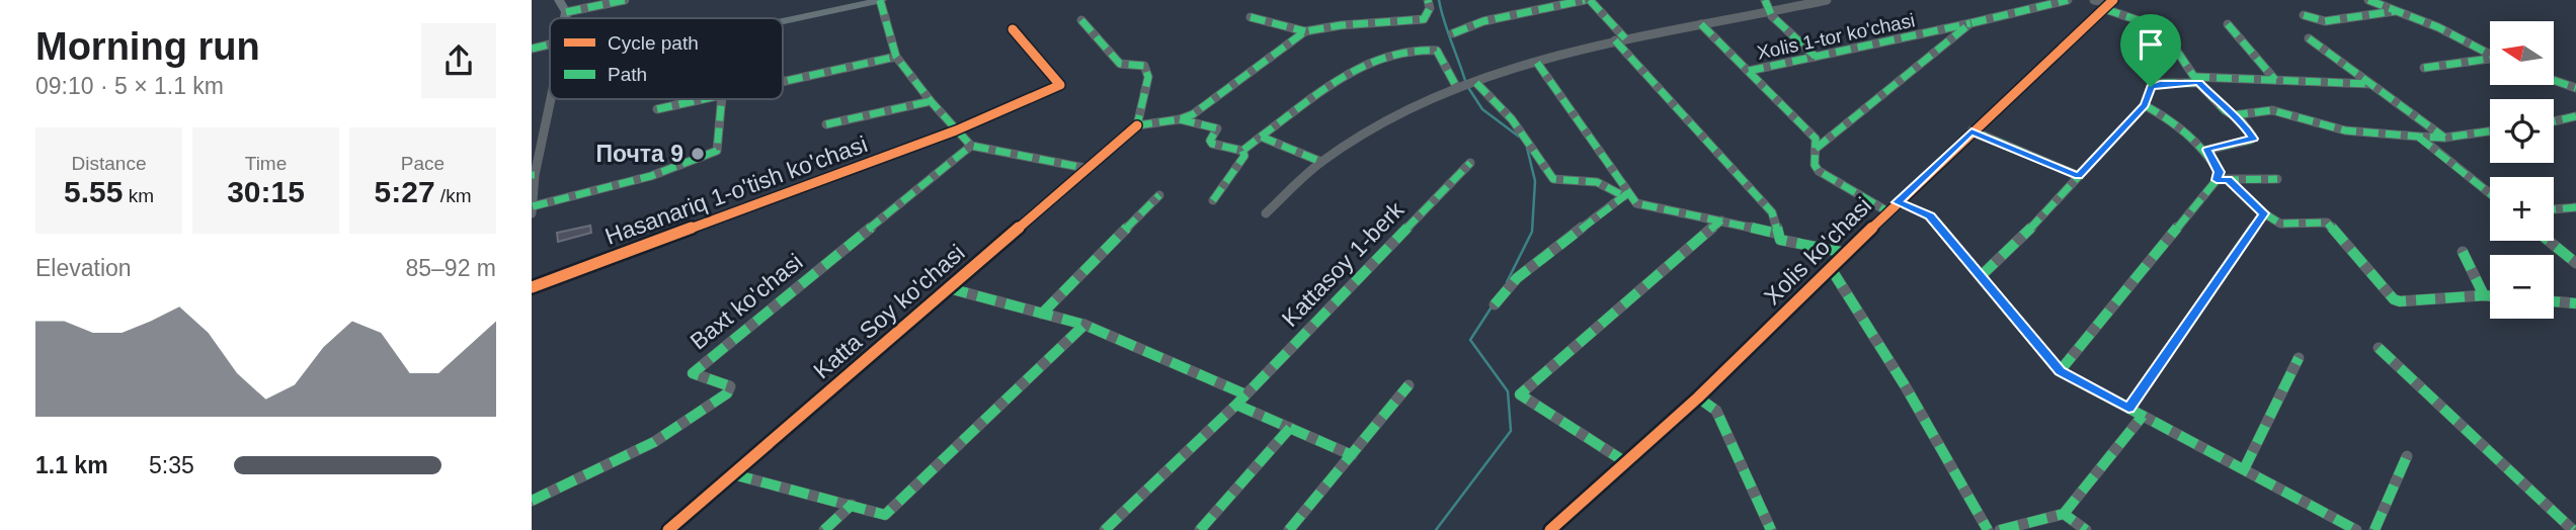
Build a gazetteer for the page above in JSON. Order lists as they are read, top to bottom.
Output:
{
  "streets": {
    "street": [
      "Xolis 1-tor ko'chasi",
      "Hasanariq 1-o'tish ko'chasi",
      "Xolis ko'chasi",
      "Kattasoy 1-berk",
      "Baxt ko'chasi",
      "Katta Soy ko'chasi"
    ]
  },
  "places": ["Почта 9"],
  "legend": ["Cycle path", "Path"],
  "north": "left",
  "page": {
    "heading": ["Morning run", "09:10 · 5 × 1.1 km"],
    "map_buttons": ["+", "−"],
    "stats": [
      ["Distance", "5.55 km"],
      ["Time", "30:15"],
      ["Pace", "5:27 /km"]
    ],
    "chart": ["Elevation", "85–92 m"],
    "list": [
      {
        "name": "1.1 km",
        "note": "5:35"
      }
    ]
  }
}
